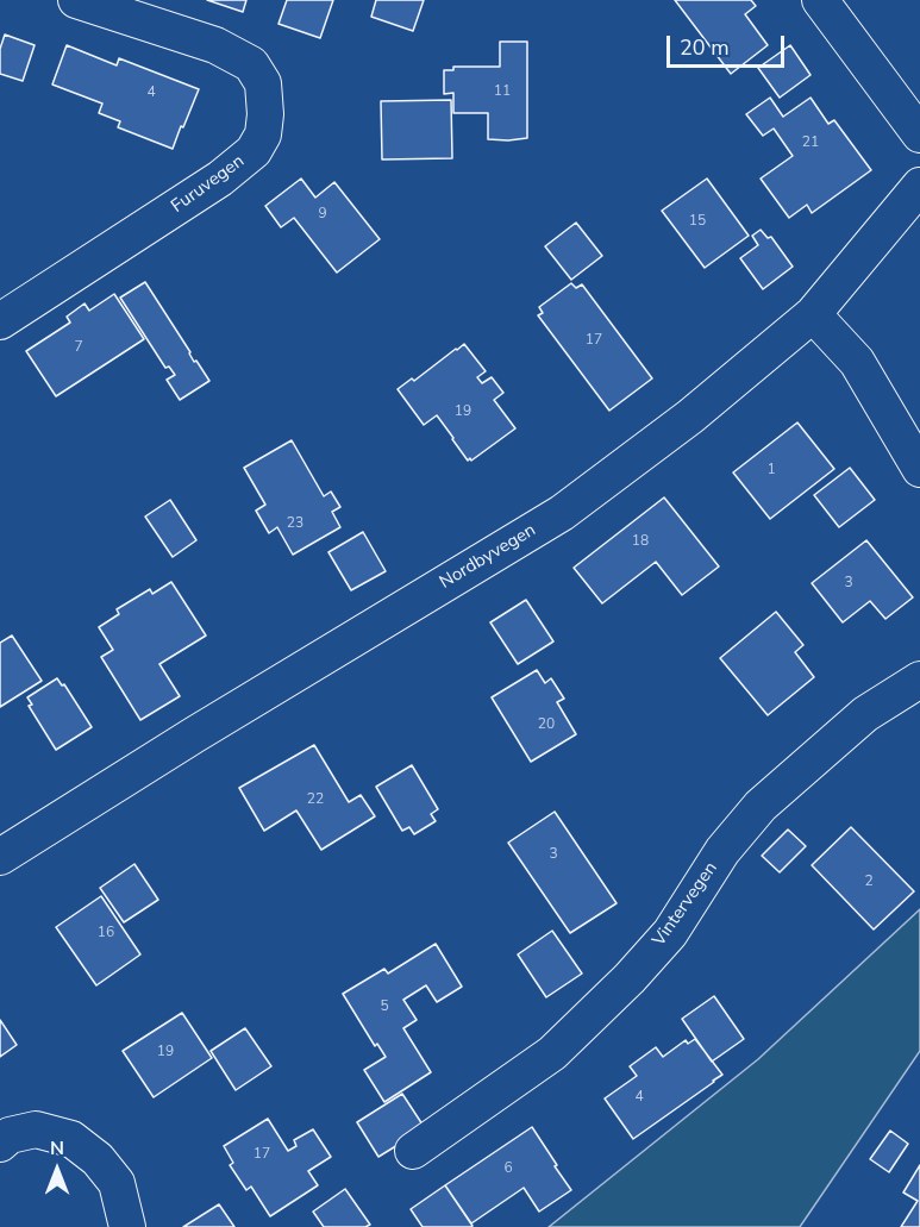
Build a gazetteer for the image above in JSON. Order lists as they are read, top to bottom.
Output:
{
  "streets": {
    "street": ["Furuvegen", "Nordbyvegen", "Vintervegen"]
  },
  "house_numbers": [
    "11",
    "4",
    "21",
    "9",
    "15",
    "17",
    "7",
    "19",
    "1",
    "23",
    "18",
    "3",
    "20",
    "22",
    "3",
    "2",
    "16",
    "5",
    "19",
    "4",
    "17",
    "6"
  ],
  "scale_bar": "20 m",
  "north": "top"
}
